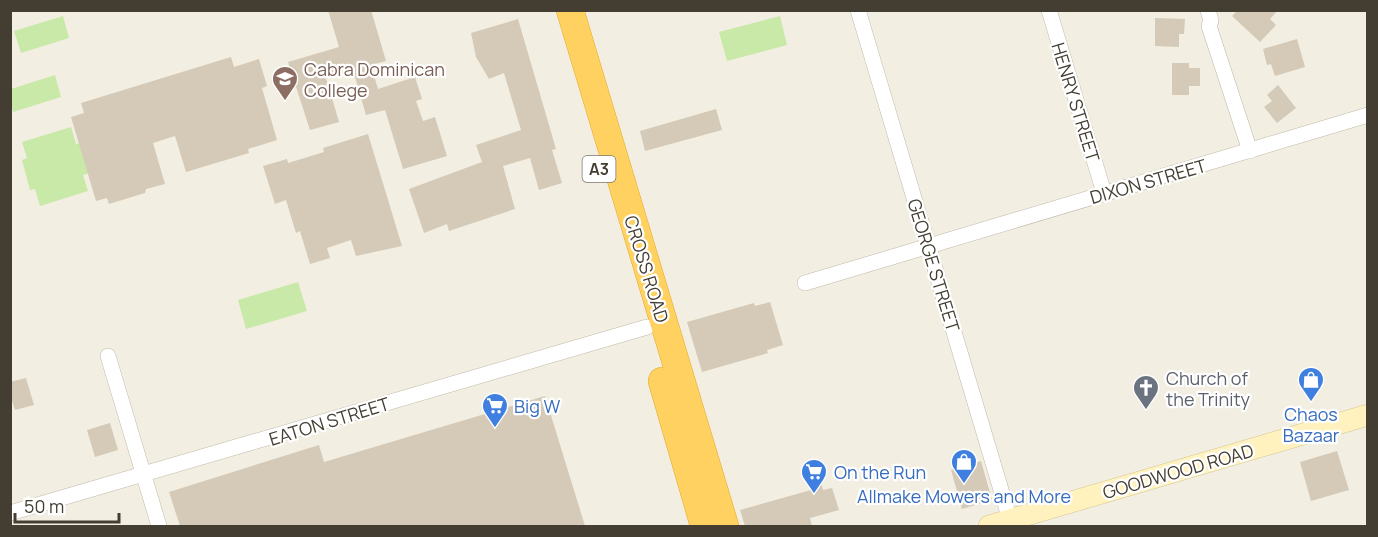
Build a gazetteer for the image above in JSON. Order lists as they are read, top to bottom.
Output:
{
  "streets": {
    "highway": ["A3", "CROSS ROAD"],
    "main road": ["GOODWOOD ROAD"],
    "street": [
      "HENRY STREET",
      "DIXON STREET",
      "GEORGE STREET",
      "EATON STREET"
    ]
  },
  "crossings": [
    ["HENRY STREET", "DIXON STREET"],
    ["DIXON STREET", "GEORGE STREET"],
    ["GEORGE STREET", "GOODWOOD ROAD"],
    ["CROSS ROAD", "EATON STREET"]
  ],
  "places": {
    "school or university": ["Cabra Dominican College"],
    "shop": ["Chaos Bazaar", "Allmake Mowers and More"],
    "church": ["Church of the Trinity"],
    "supermarket": ["Big W", "On the Run"]
  },
  "scale_bar": "50 m"
}
